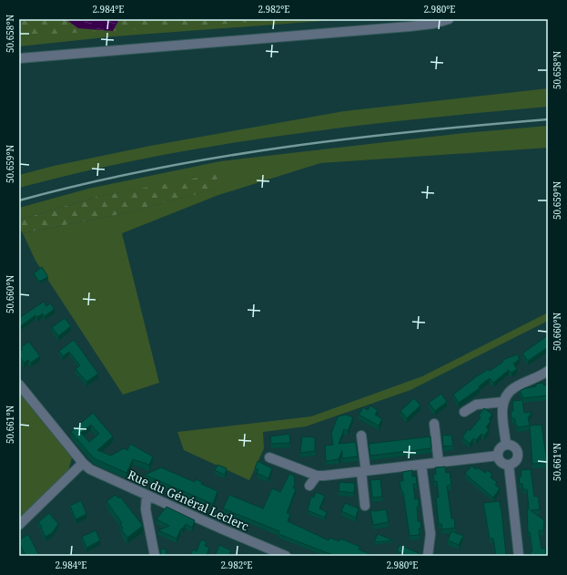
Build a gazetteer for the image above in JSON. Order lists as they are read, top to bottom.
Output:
{
  "streets": {
    "street": ["Rue du Général Leclerc"]
  },
  "coordinates": [
    "2.984°E",
    "2.982°E",
    "2.980°E",
    "50.658°N",
    "50.659°N",
    "50.660°N",
    "50.661°N"
  ]
}
